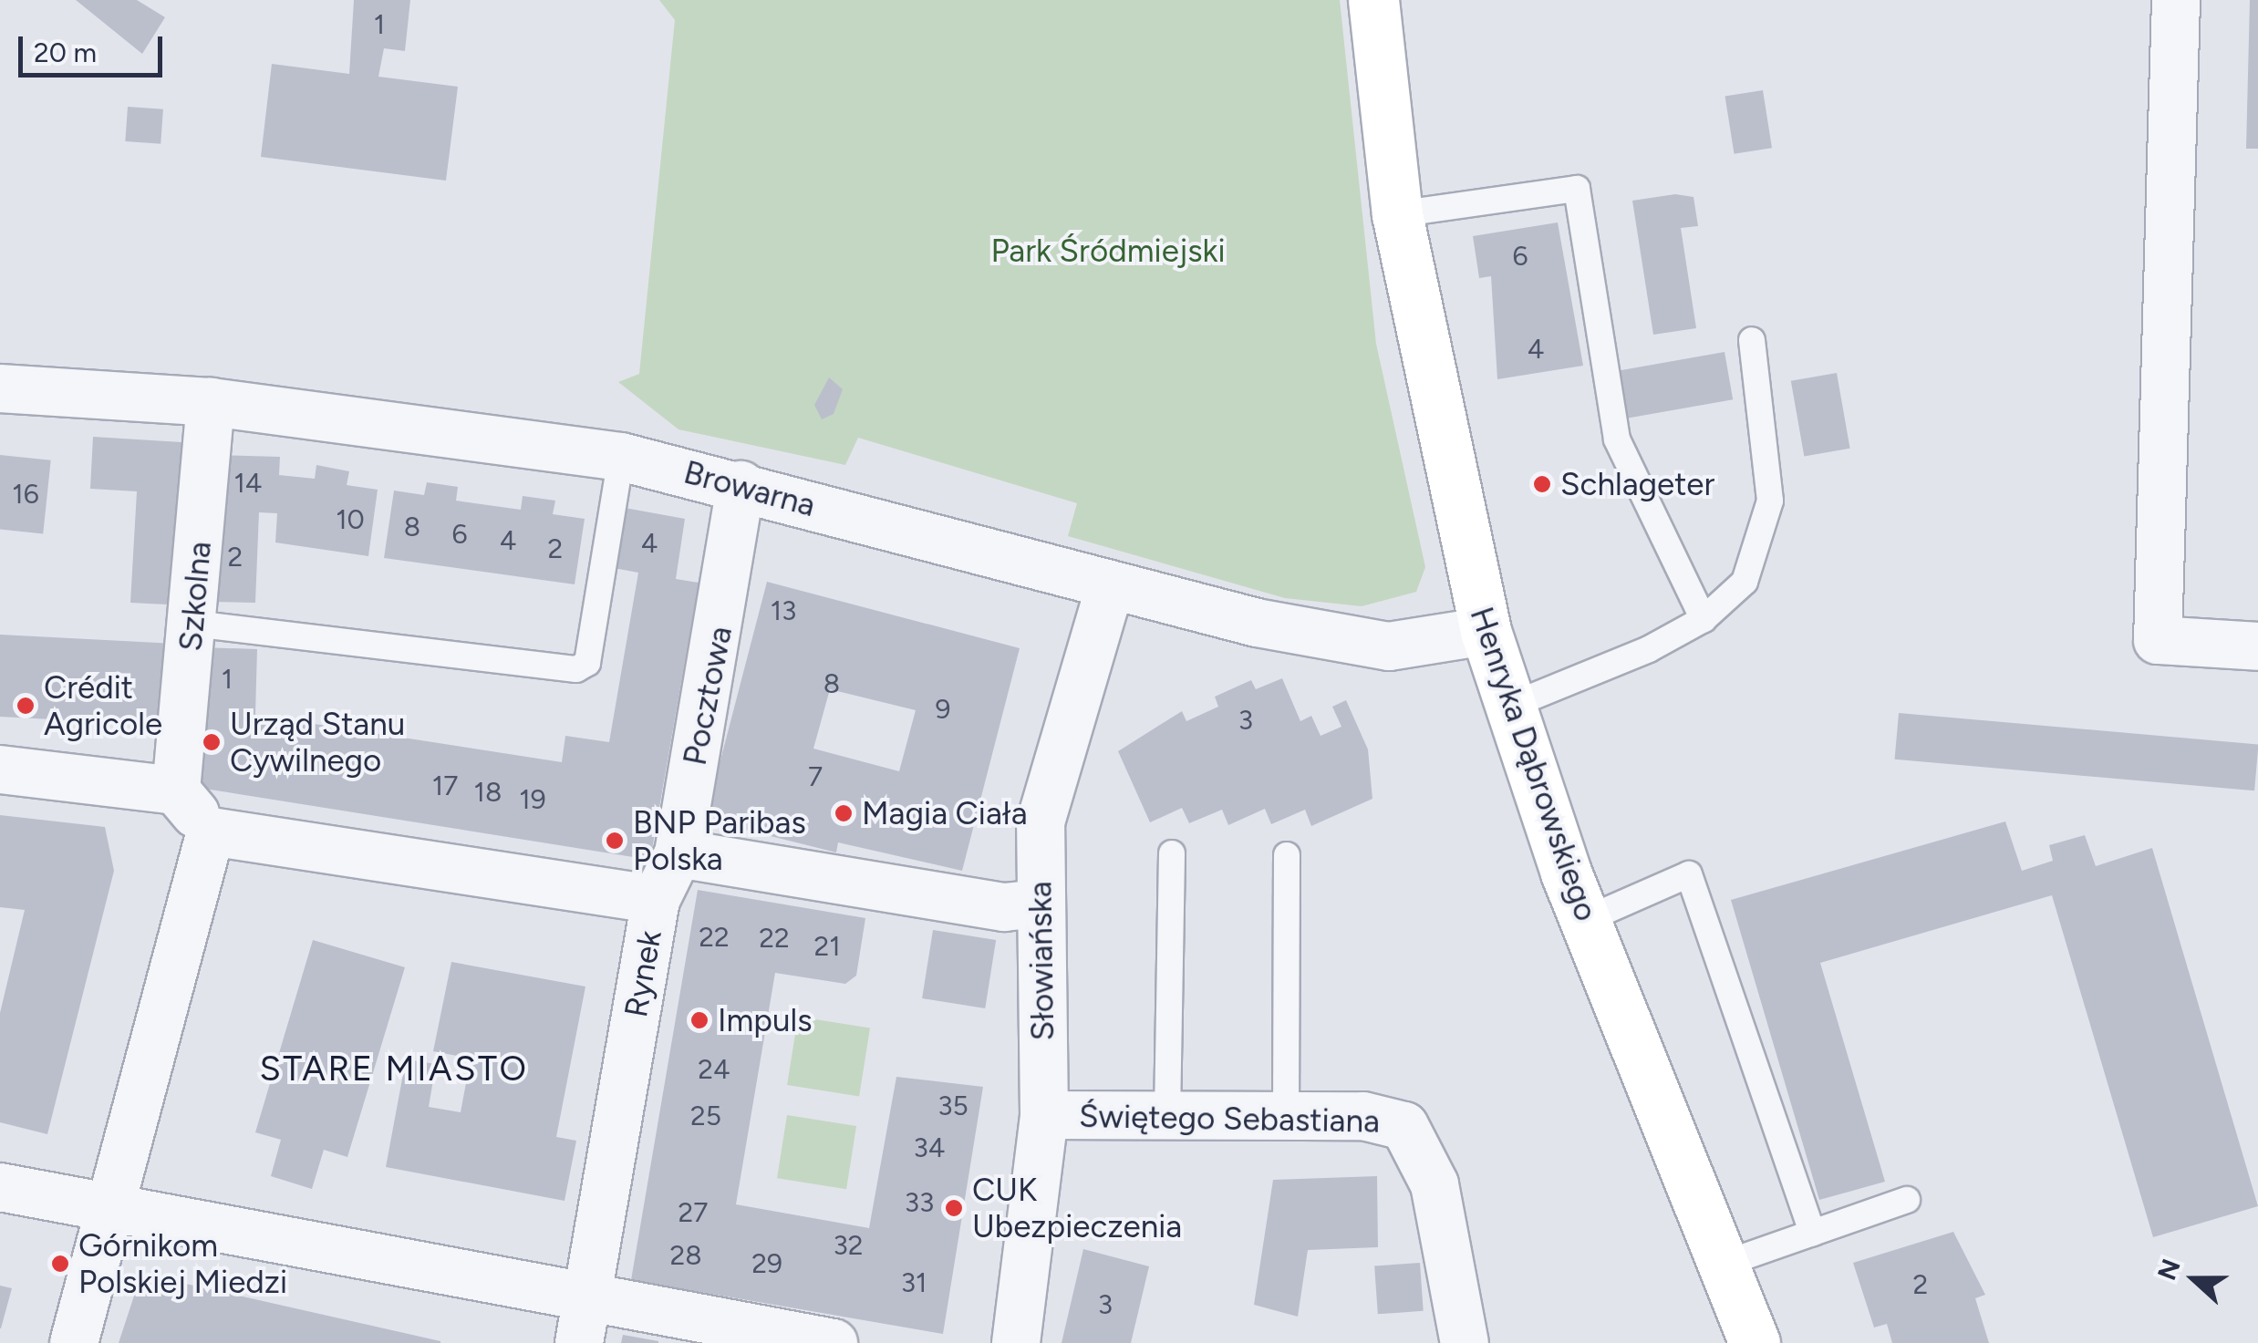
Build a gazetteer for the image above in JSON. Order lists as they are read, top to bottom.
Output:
{
  "streets": {
    "street": [
      "Browarna",
      "Szkolna",
      "Pocztowa",
      "Henryka Dąbrowskiego",
      "Słowiańska",
      "Rynek",
      "Świętego Sebastiana"
    ]
  },
  "crossings": [
    ["Browarna", "Szkolna"],
    ["Browarna", "Pocztowa"],
    ["Browarna", "Henryka Dąbrowskiego"],
    ["Browarna", "Słowiańska"],
    ["Pocztowa", "Rynek"],
    ["Słowiańska", "Świętego Sebastiana"]
  ],
  "districts": ["STARE MIASTO"],
  "parks": ["Park Śródmiejski"],
  "places": [
    "Schlageter",
    "Crédit Agricole",
    "Urząd Stanu Cywilnego",
    "Magia Ciała",
    "BNP Paribas Polska",
    "Impuls",
    "CUK Ubezpieczenia",
    "Górnikom Polskiej Miedzi"
  ],
  "house_numbers": [
    "1",
    "6",
    "4",
    "14",
    "16",
    "10",
    "8",
    "6",
    "4",
    "4",
    "2",
    "2",
    "13",
    "1",
    "8",
    "9",
    "3",
    "7",
    "17",
    "18",
    "19",
    "22",
    "22",
    "21",
    "24",
    "35",
    "25",
    "34",
    "33",
    "27",
    "32",
    "28",
    "29",
    "31",
    "2",
    "3"
  ],
  "scale_bar": "20 m",
  "north": "left"
}
